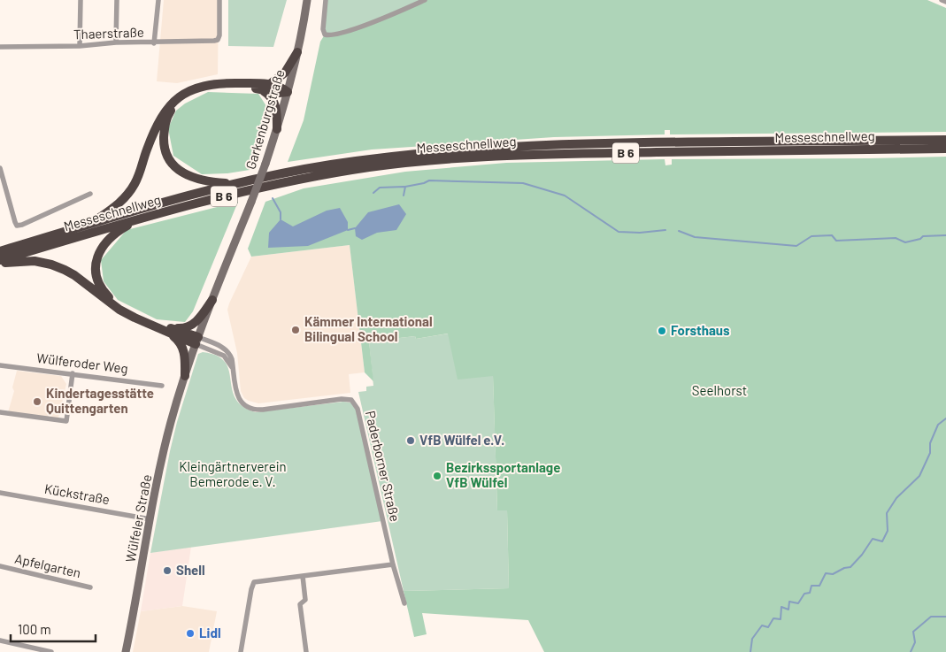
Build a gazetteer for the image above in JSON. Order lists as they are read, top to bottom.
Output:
{
  "streets": {
    "highway": ["Messeschnellweg", "B 6"],
    "main road": ["Garkenburgstraße", "Wülfeler Straße"],
    "street": [
      "Thaerstraße",
      "Wülferoder Weg",
      "Paderborner Straße",
      "Kückstraße",
      "Apfelgarten"
    ]
  },
  "crossings": [
    ["Garkenburgstraße", "Paderborner Straße"],
    ["Garkenburgstraße", "Wülfeler Straße"],
    ["Kückstraße", "Wülfeler Straße"]
  ],
  "parks": ["Seelhorst", "Kleingärtnerverein Bemerode e. V."],
  "places": [
    "Kämmer International Bilingual School",
    "Forsthaus",
    "Kindertagesstätte Quittengarten",
    "VfB Wülfel e.V.",
    "Bezirkssportanlage VfB Wülfel",
    "Shell",
    "Lidl"
  ],
  "scale_bar": "100 m"
}
